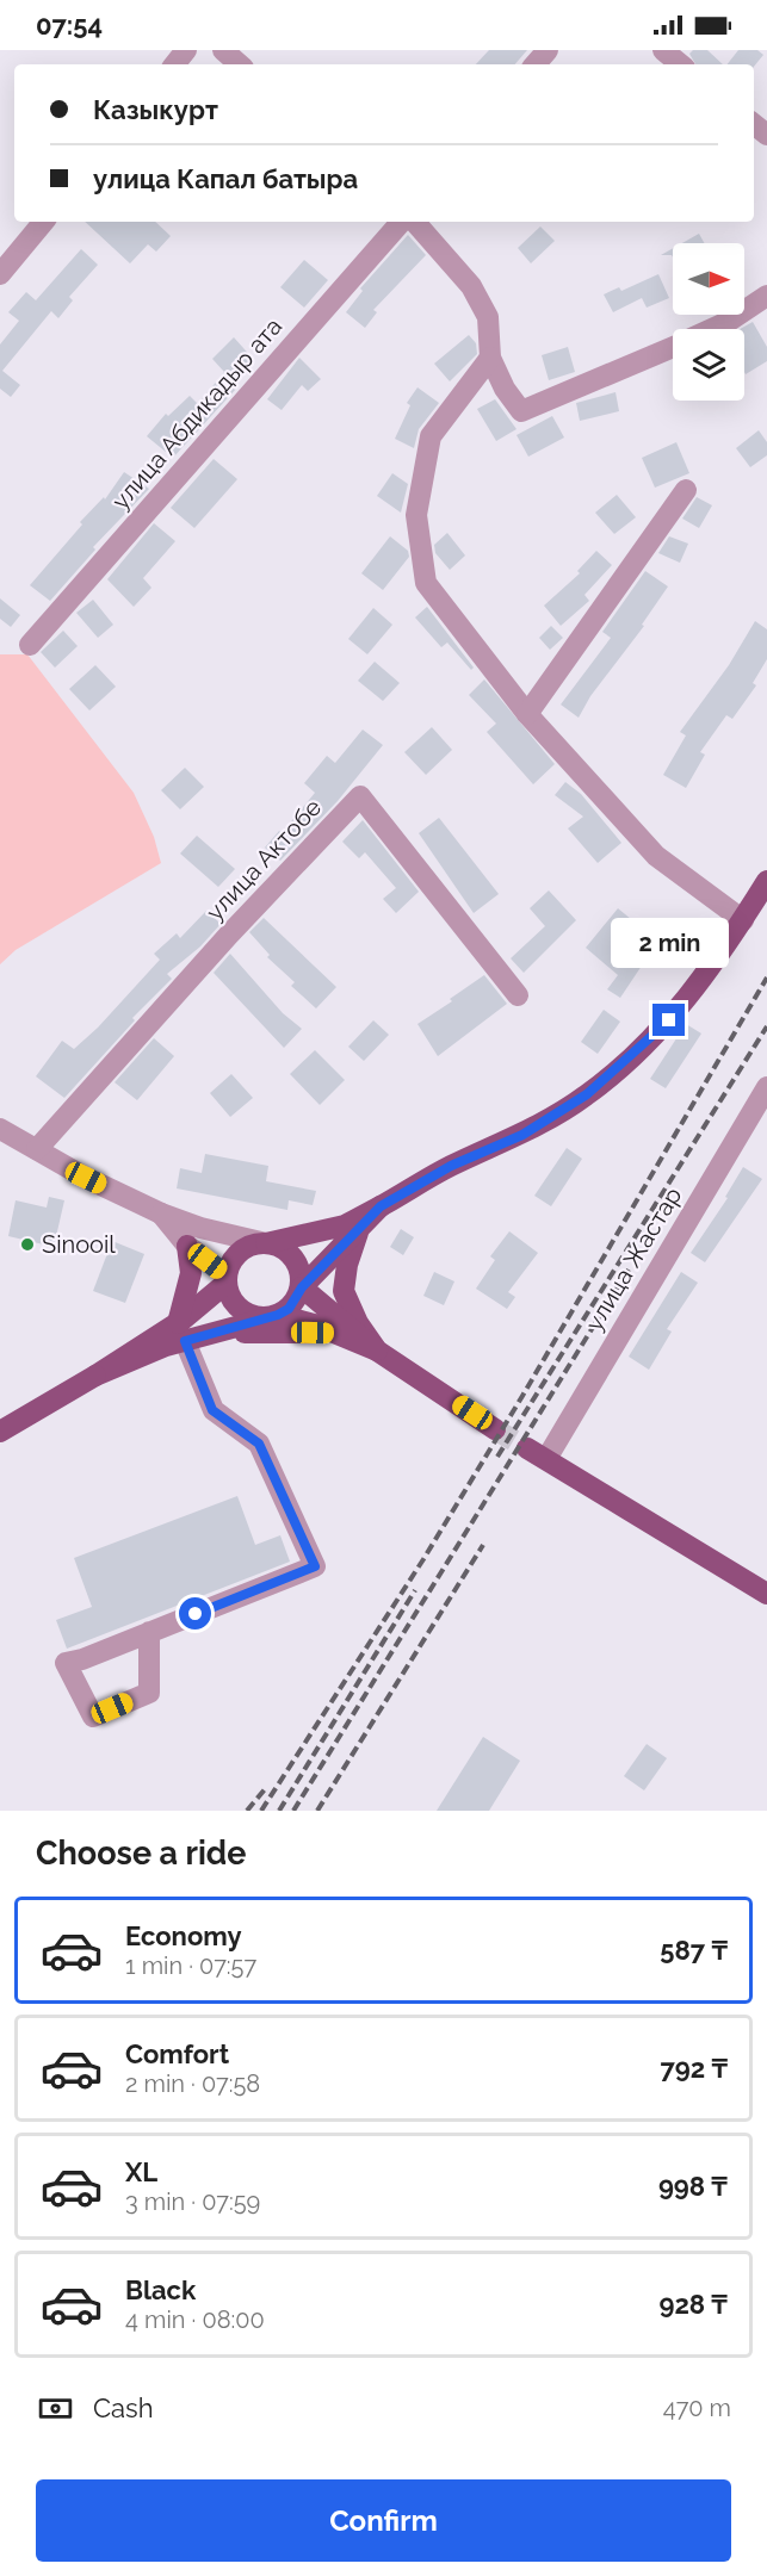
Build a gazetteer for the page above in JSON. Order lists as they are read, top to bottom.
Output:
{
  "streets": {
    "street": ["улица Абдикадыр ата", "улица Актобе", "улица Жастар"]
  },
  "places": ["Sinooil"],
  "north": "right",
  "page": {
    "status": "07:54",
    "banner": ["Казыкурт", "улица Капал батыра"],
    "bubble": "2 min",
    "heading": "Choose a ride",
    "list": [
      {
        "name": "Economy",
        "note": "1 min · 07:57",
        "value": "587 ₸"
      },
      {
        "name": "Comfort",
        "note": "2 min · 07:58",
        "value": "792 ₸"
      },
      {
        "name": "XL",
        "note": "3 min · 07:59",
        "value": "998 ₸"
      },
      {
        "name": "Black",
        "note": "4 min · 08:00",
        "value": "928 ₸"
      }
    ],
    "pay": ["Cash", "470 m"],
    "buttons": "Confirm"
  }
}
